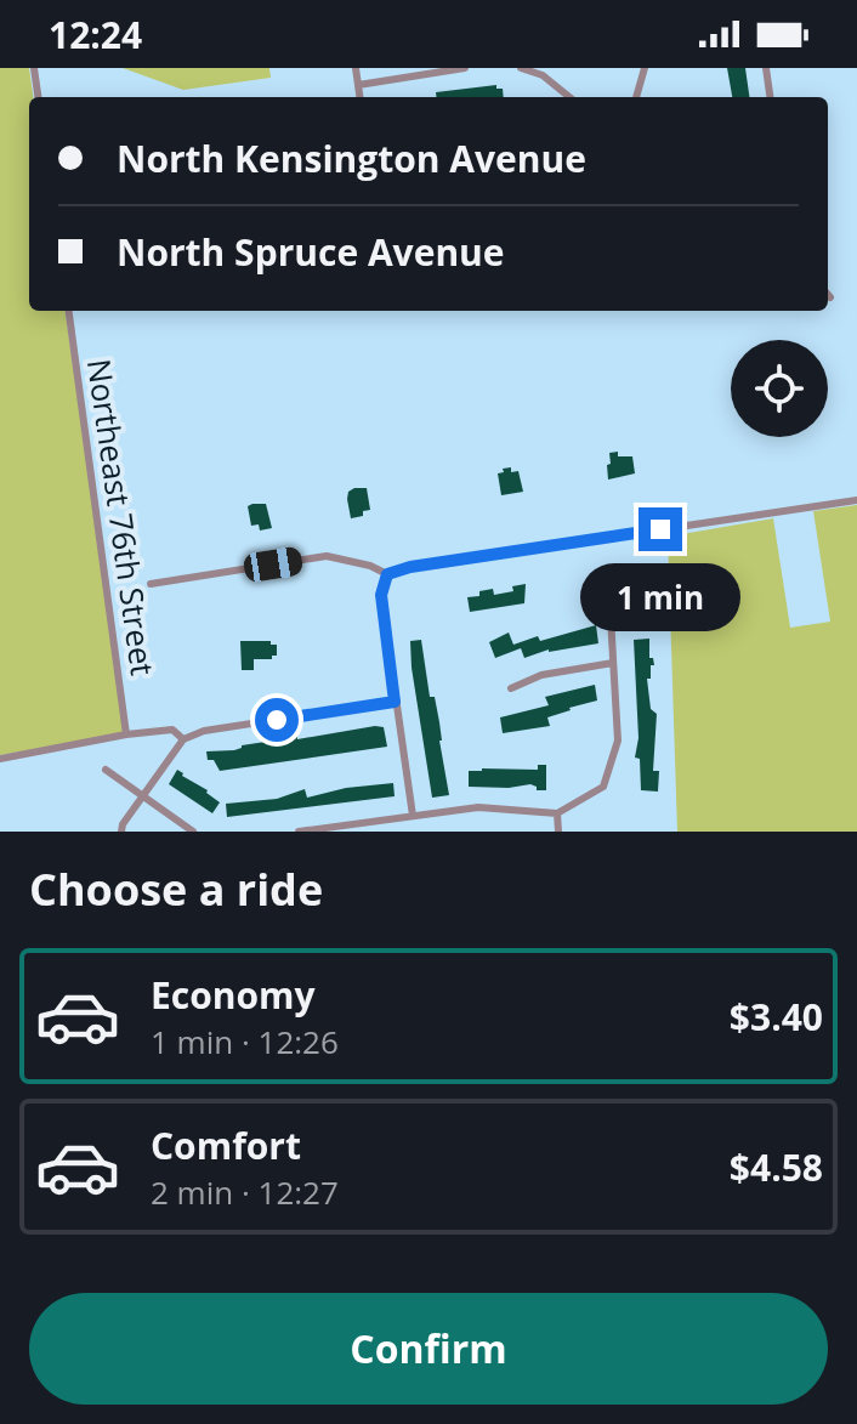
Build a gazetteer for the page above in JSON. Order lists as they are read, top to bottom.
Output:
{
  "streets": {
    "street": ["Northeast 76th Street"]
  },
  "page": {
    "status": "12:24",
    "banner": ["North Kensington Avenue", "North Spruce Avenue"],
    "bubble": "1 min",
    "heading": "Choose a ride",
    "list": [
      {
        "name": "Economy",
        "note": "1 min · 12:26",
        "value": "$3.40"
      },
      {
        "name": "Comfort",
        "note": "2 min · 12:27",
        "value": "$4.58"
      }
    ],
    "buttons": "Confirm"
  }
}
